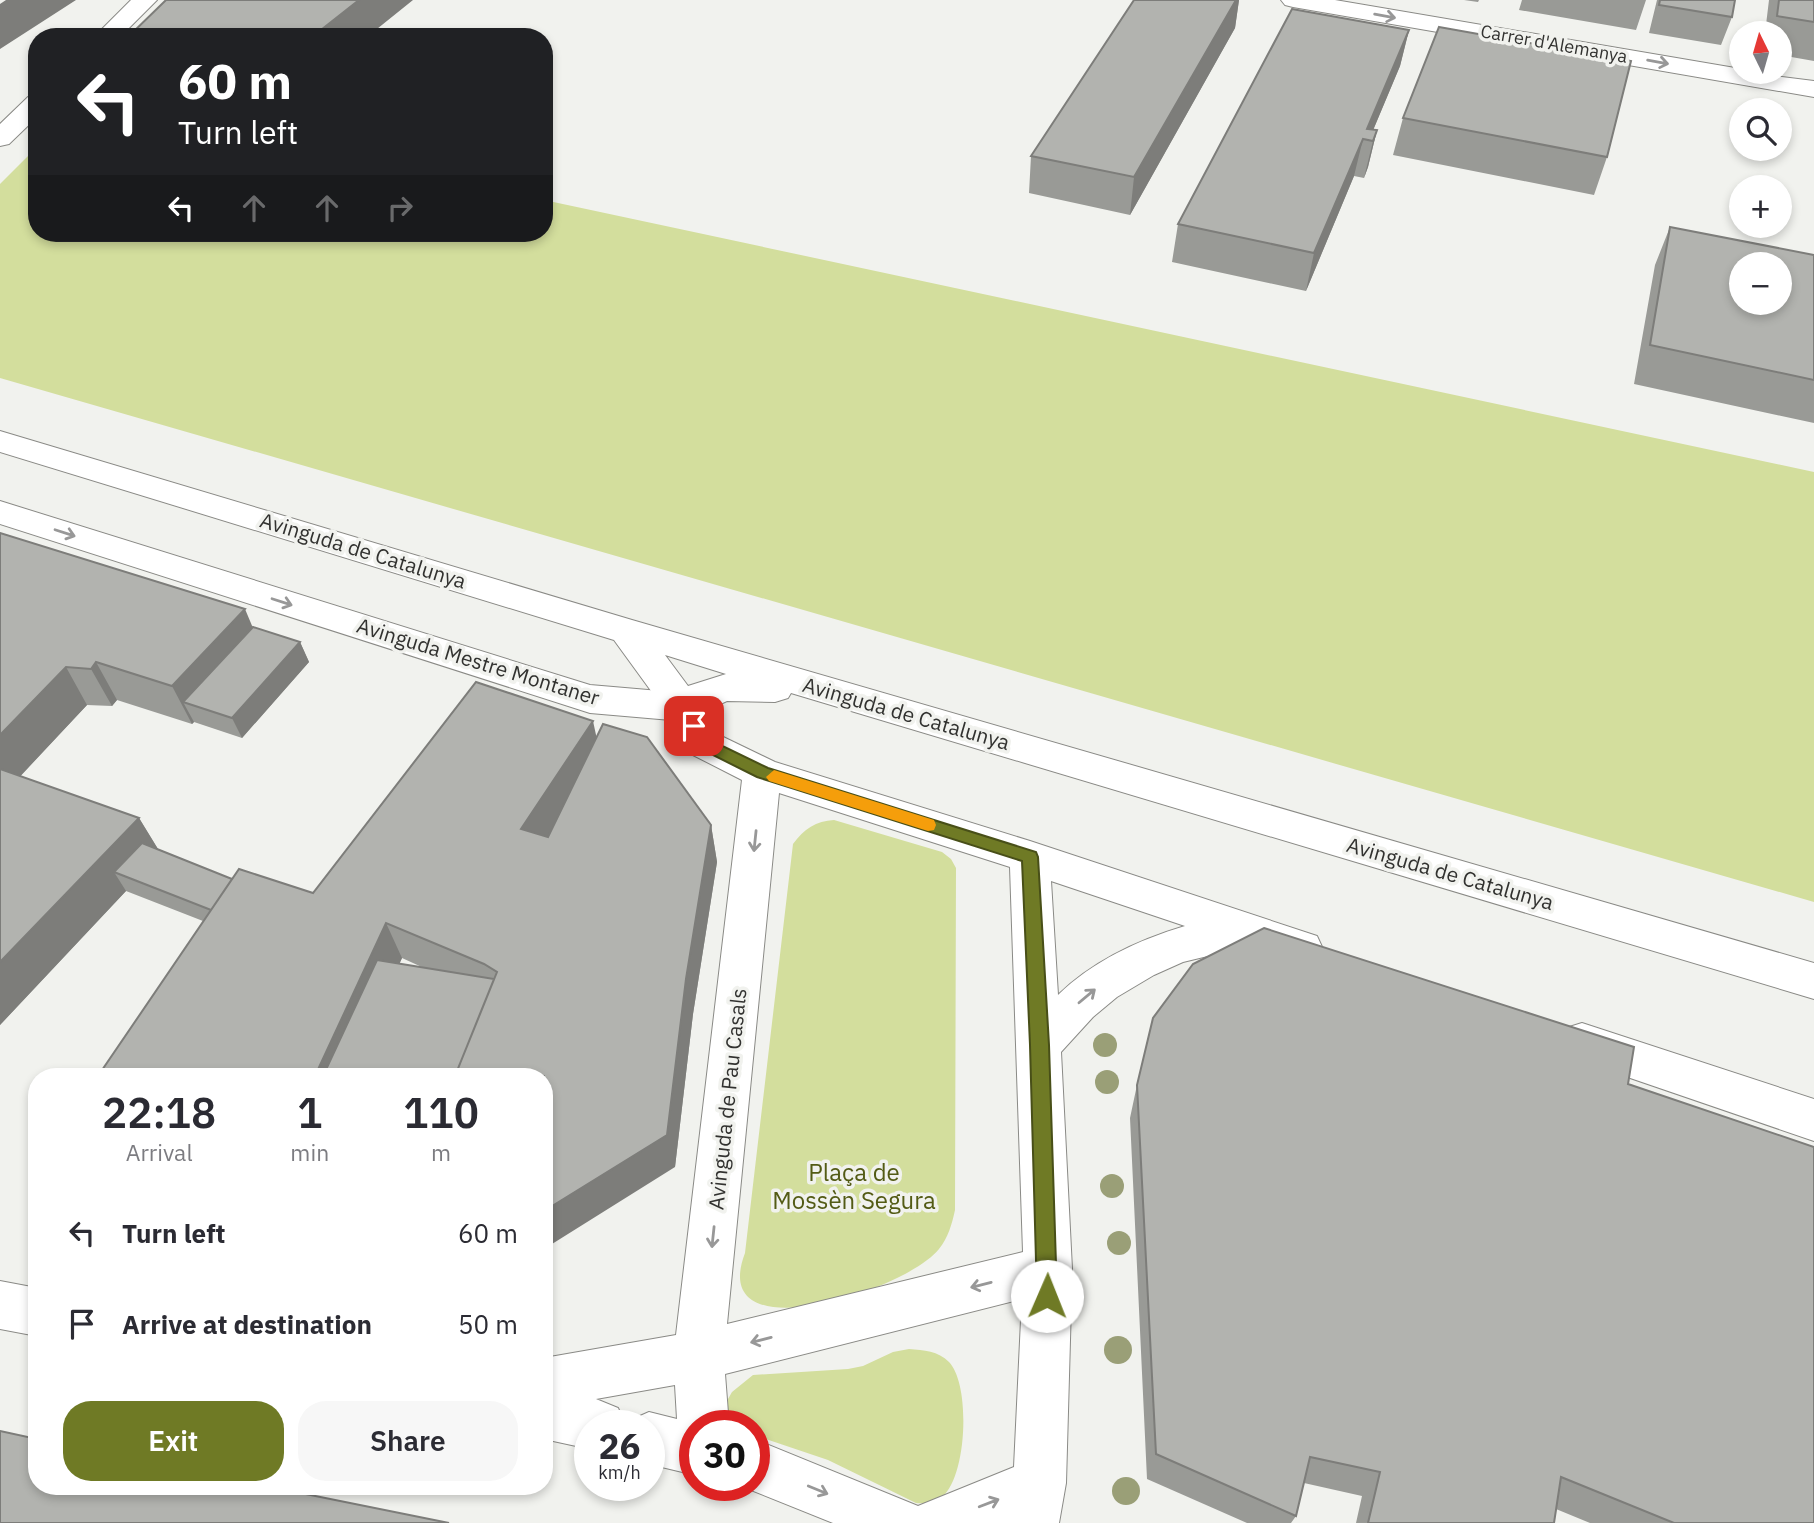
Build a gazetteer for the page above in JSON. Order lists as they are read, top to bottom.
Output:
{
  "streets": {
    "street": [
      "Carrer d'Alemanya",
      "Avinguda de Catalunya",
      "Avinguda Mestre Montaner",
      "Avinguda de Pau Casals"
    ]
  },
  "one_way": ["Carrer d'Alemanya", "Avinguda Mestre Montaner"],
  "parks": ["Plaça de Mossèn Segura"],
  "north": "top",
  "page": {
    "map_buttons": ["+", "−"],
    "turn": ["60 m", "Turn left"],
    "eta": [
      "22:18",
      "Arrival",
      "1",
      "min",
      "110",
      "m"
    ],
    "list": [
      {
        "name": "Turn left",
        "value": "60 m"
      },
      {
        "name": "Arrive at destination",
        "value": "50 m"
      }
    ],
    "buttons": ["Exit", "Share"],
    "speed": "26 km/h",
    "limit": "30"
  }
}
